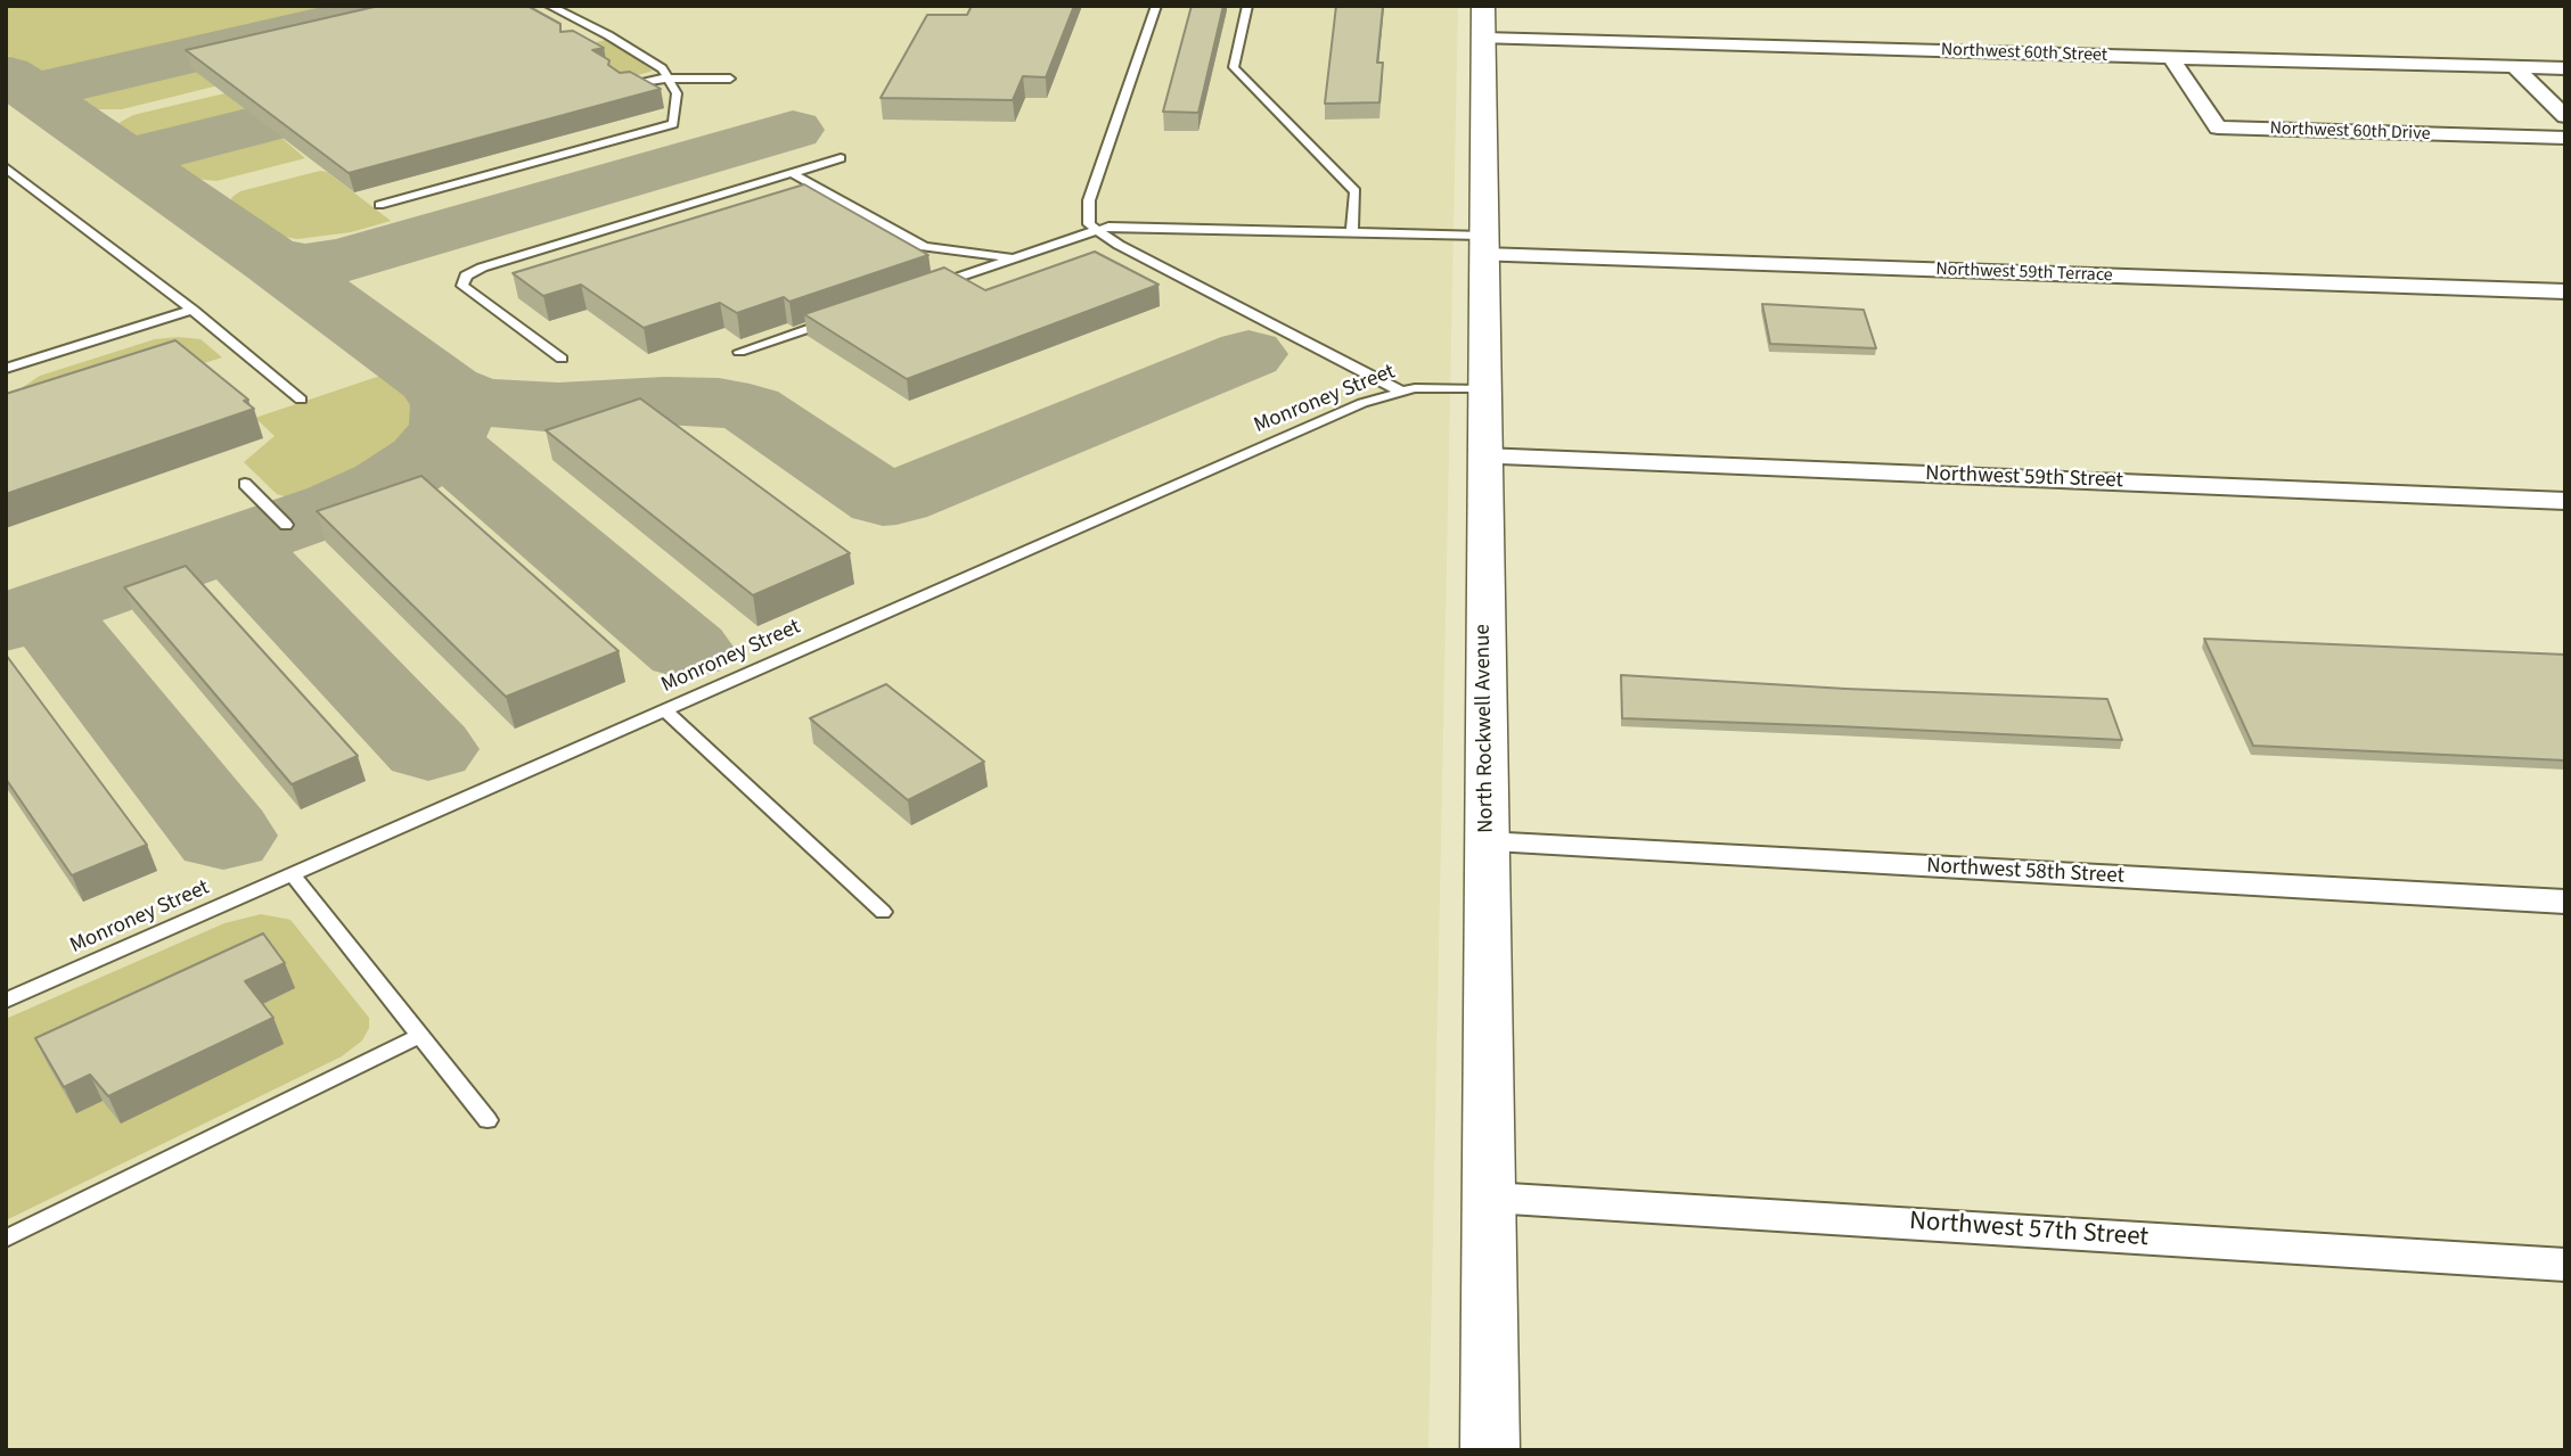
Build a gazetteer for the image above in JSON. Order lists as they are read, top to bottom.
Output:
{
  "streets": {
    "main road": ["North Rockwell Avenue"],
    "street": [
      "Northwest 60th Street",
      "Northwest 60th Drive",
      "Northwest 59th Terrace",
      "Northwest 59th Street",
      "Northwest 58th Street",
      "Northwest 57th Street"
    ],
    "lane": ["Monroney Street"]
  },
  "crossings": [
    ["Northwest 60th Street", "Northwest 60th Drive"],
    ["Northwest 60th Street", "North Rockwell Avenue"],
    ["Northwest 59th Terrace", "North Rockwell Avenue"],
    ["Monroney Street", "North Rockwell Avenue"],
    ["Northwest 59th Street", "North Rockwell Avenue"],
    ["North Rockwell Avenue", "Northwest 58th Street"],
    ["North Rockwell Avenue", "Northwest 57th Street"]
  ]
}
